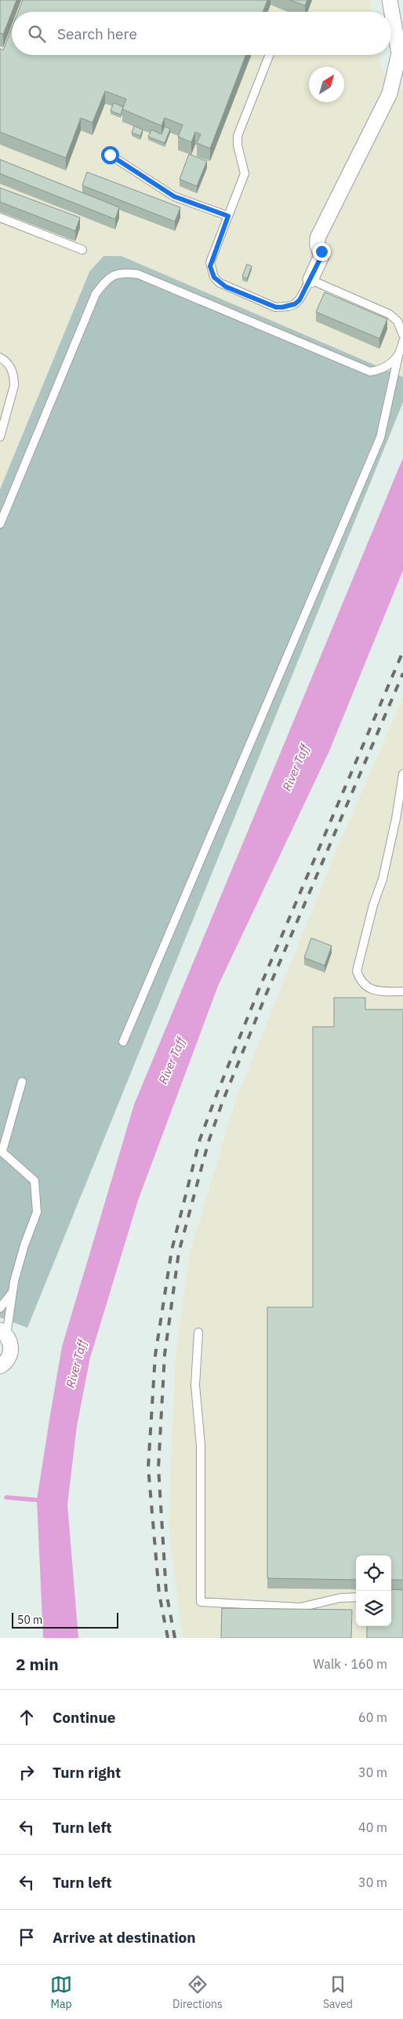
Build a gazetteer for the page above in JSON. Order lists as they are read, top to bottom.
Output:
{
  "water": ["River Taff"],
  "scale_bar": "50 m",
  "north": "top right",
  "page": {
    "search": "Search here",
    "scale": "50 m",
    "heading": ["2 min", "Walk · 160 m"],
    "list": [
      ["Continue", "60 m"],
      ["Turn right", "30 m"],
      ["Turn left", "40 m"],
      ["Turn left", "30 m"],
      "Arrive at destination"
    ],
    "nav": ["Map", "Directions", "Saved"]
  }
}
